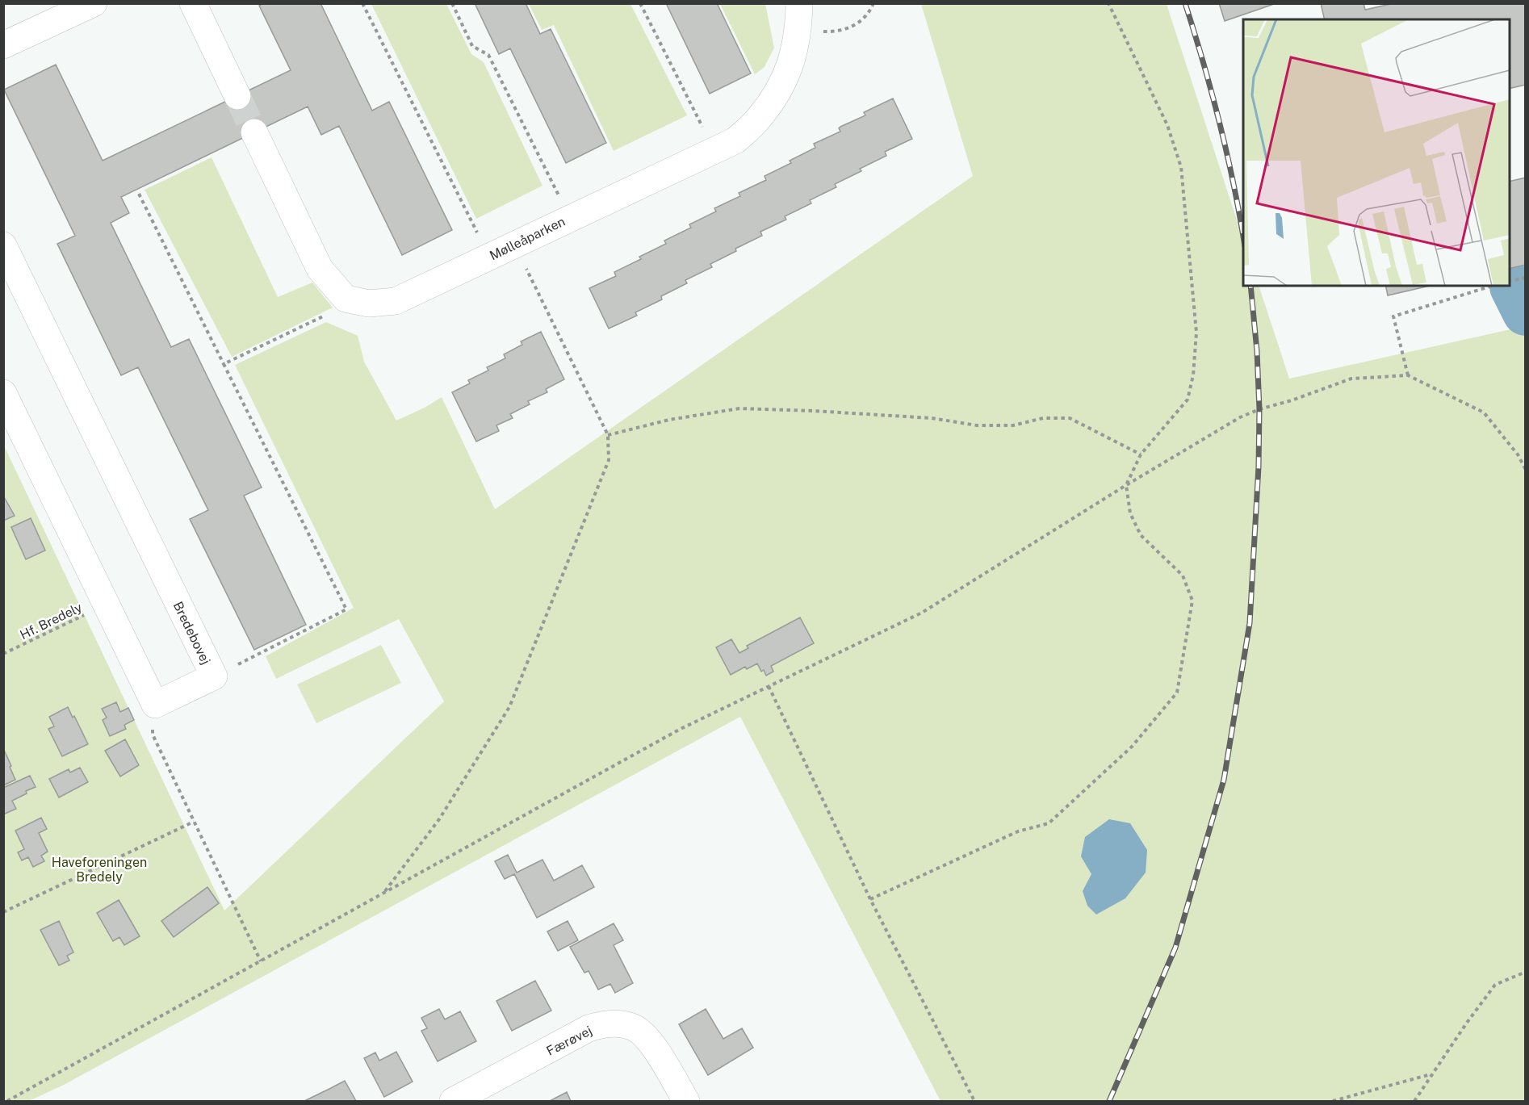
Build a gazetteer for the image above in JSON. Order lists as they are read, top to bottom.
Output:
{
  "streets": {
    "street": ["Mølleåparken", "Bredebovej", "Færøvej"],
    "path": ["Hf. Bredely"]
  },
  "parks": ["Haveforeningen Bredely"]
}
